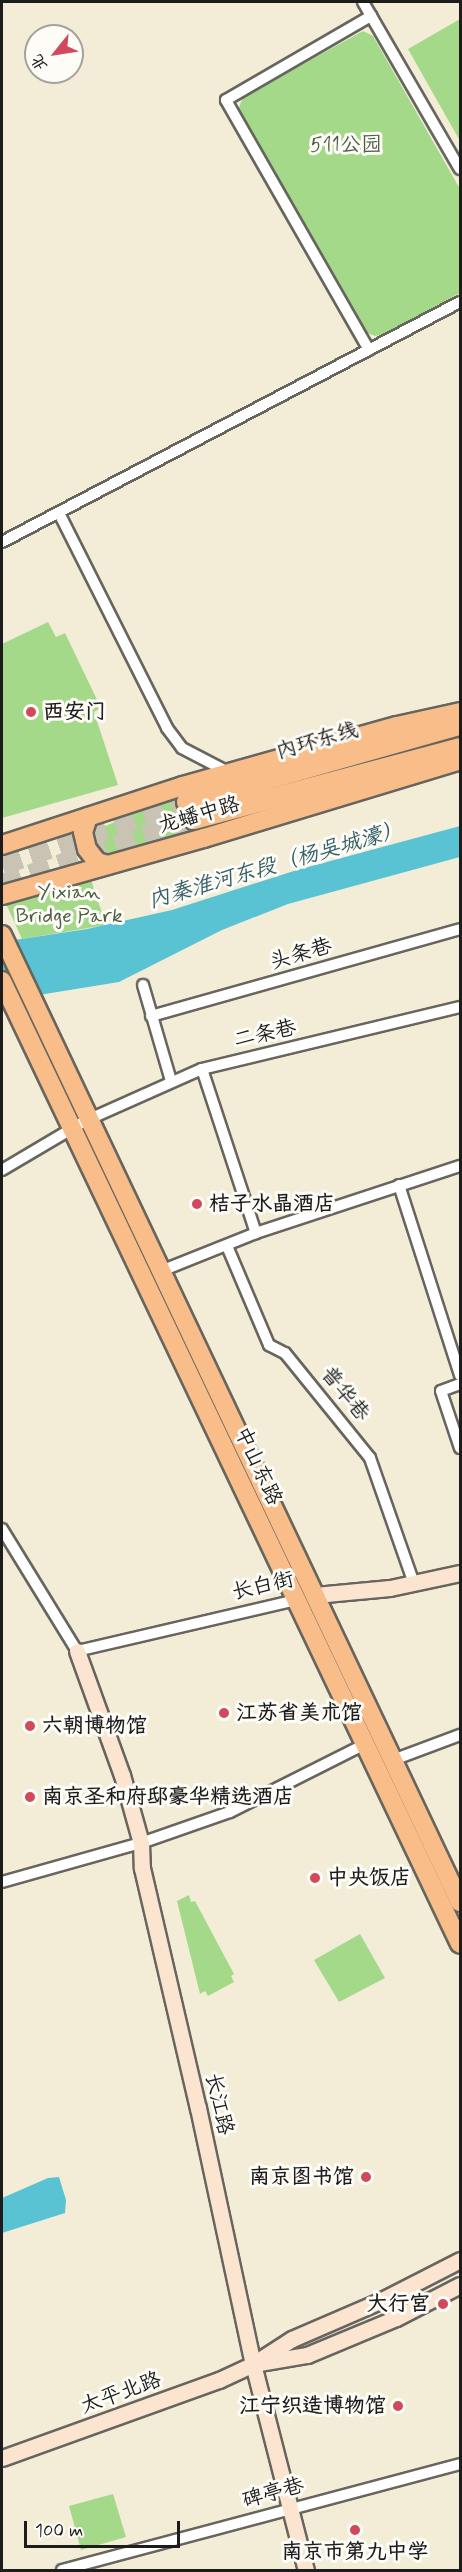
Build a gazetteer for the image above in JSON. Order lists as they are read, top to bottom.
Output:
{
  "streets": {
    "highway": ["内环东线"],
    "main road": [
      "龙蟠中路",
      "中山东路",
      "长白街",
      "长江路",
      "太平北路"
    ],
    "street": [
      "头条巷",
      "二条巷",
      "普华巷",
      "碑亭巷"
    ]
  },
  "crossings": [
    ["二条巷", "中山东路"],
    ["普华巷", "长白街"],
    ["中山东路", "长白街"],
    ["长白街", "长江路"],
    ["长江路", "太平北路"],
    ["长江路", "碑亭巷"]
  ],
  "water": ["内秦淮河东段（杨吴城濠）"],
  "parks": ["511公园", "Yixian Bridge Park"],
  "places": [
    "西安门",
    "桔子水晶酒店",
    "江苏省美术馆",
    "六朝博物馆",
    "南京圣和府邸豪华精选酒店",
    "中央饭店",
    "南京图书馆",
    "大行宫",
    "江宁织造博物馆",
    "南京市第九中学"
  ],
  "scale_bar": "100 m",
  "north": "bottom left"
}
